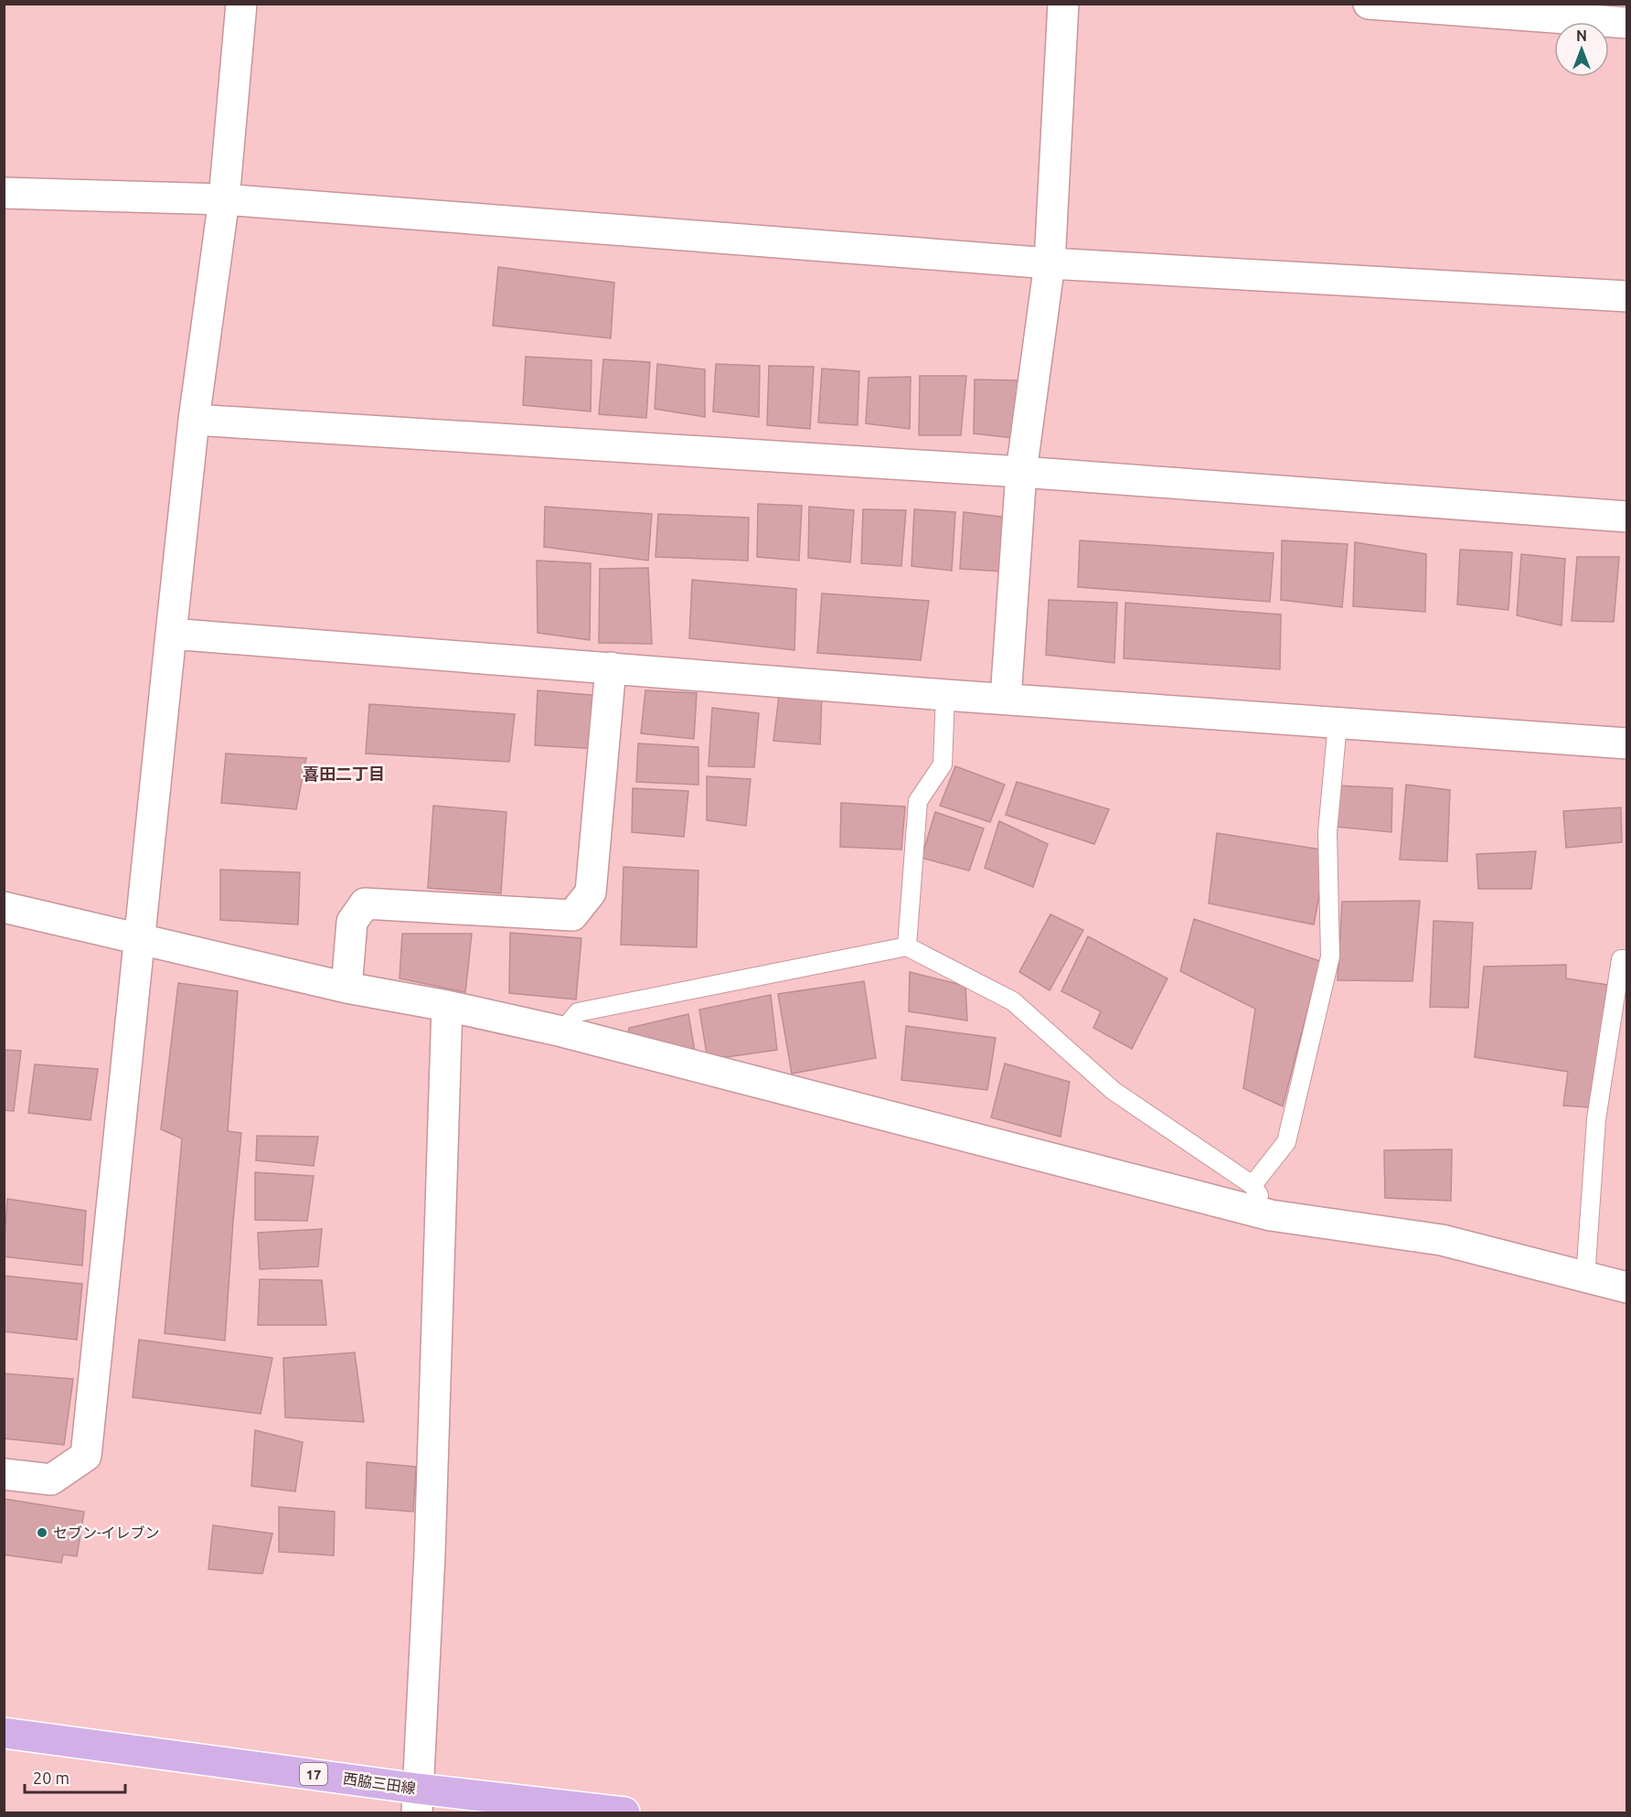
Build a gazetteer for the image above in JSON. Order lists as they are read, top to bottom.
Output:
{
  "streets": {
    "main road": ["17", "西脇三田線"]
  },
  "districts": ["喜田二丁目"],
  "places": ["セブン-イレブン"],
  "scale_bar": "20 m",
  "north": "top"
}
